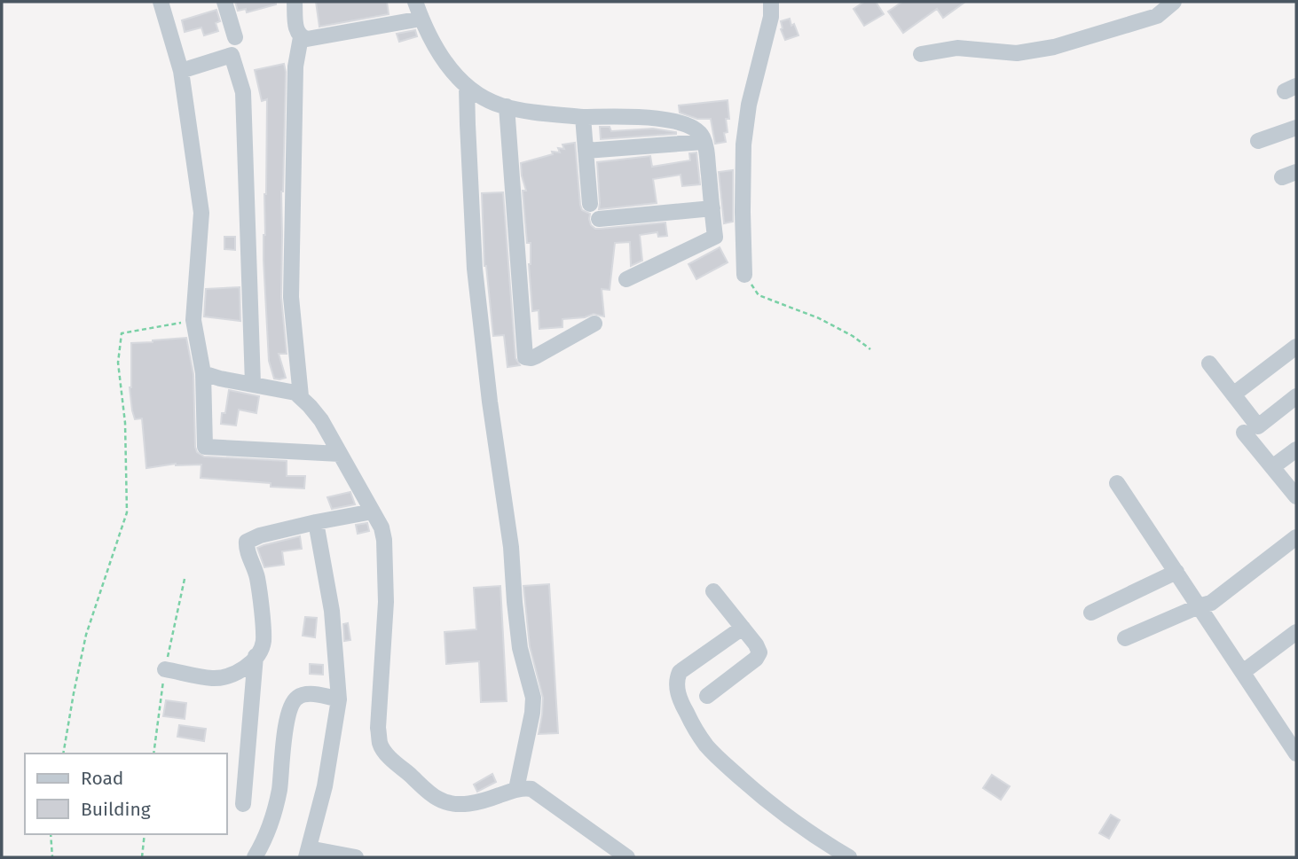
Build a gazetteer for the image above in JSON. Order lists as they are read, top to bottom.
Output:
{
  "legend": ["Road", "Building"]
}
